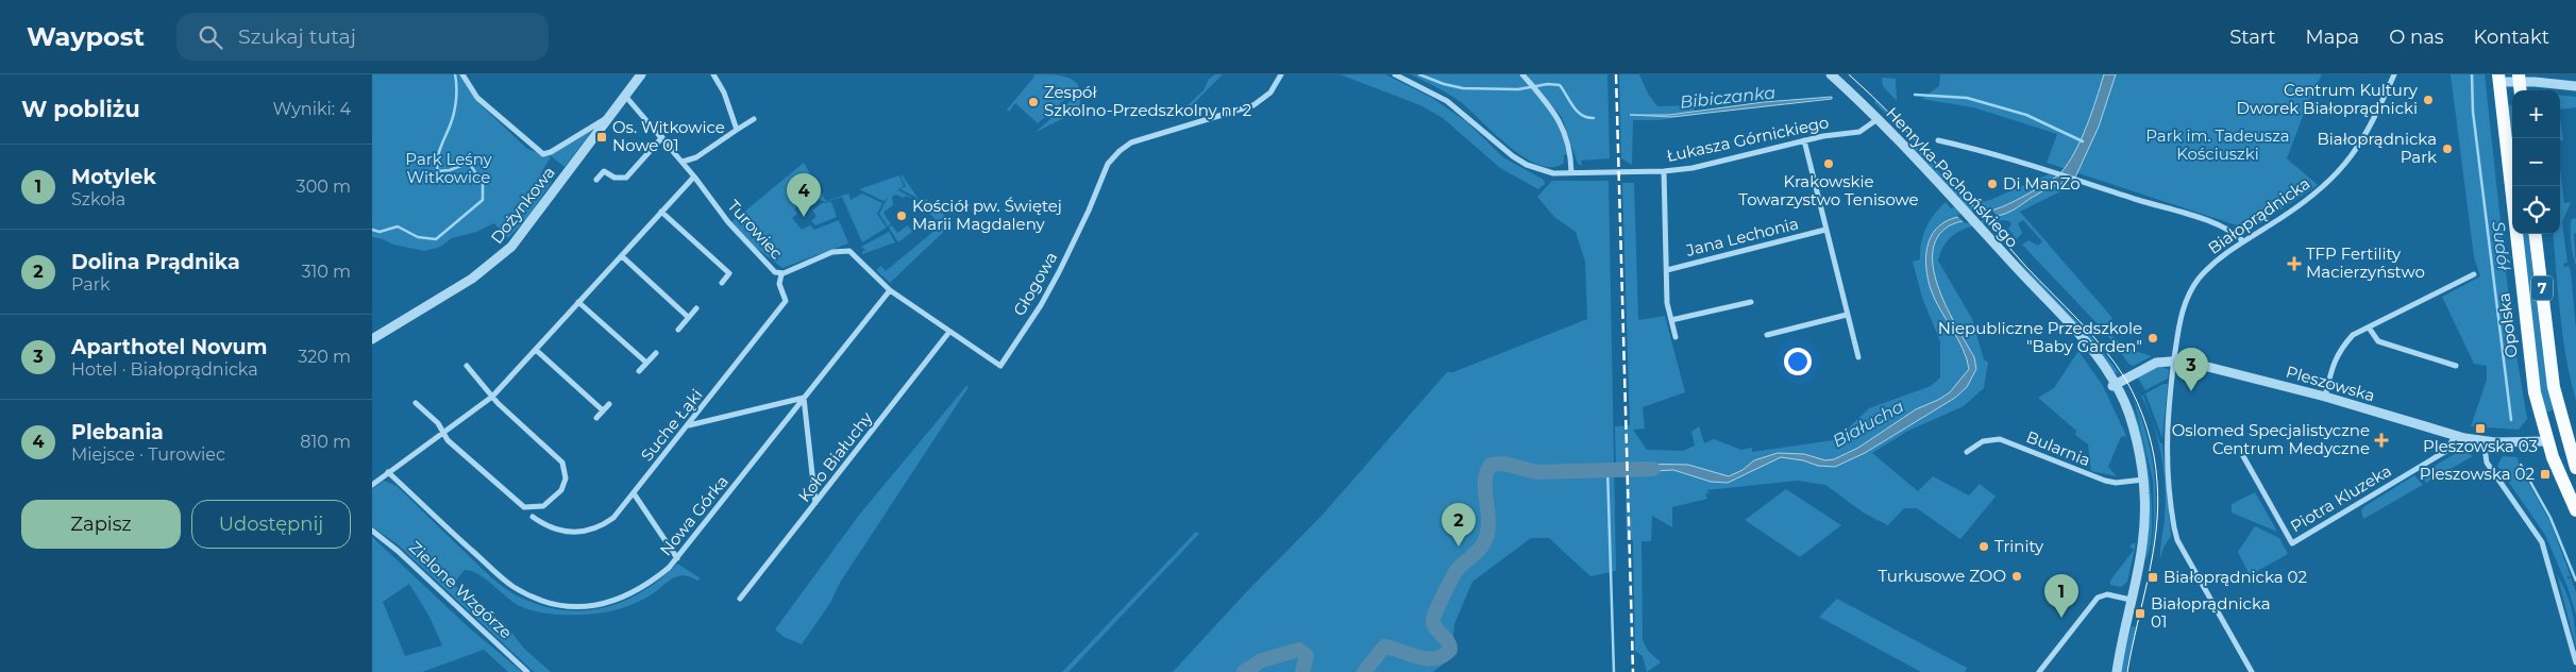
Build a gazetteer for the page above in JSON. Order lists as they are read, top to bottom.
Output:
{
  "streets": {
    "main road": ["7", "Opolska"],
    "street": [
      "Łukasza Górnickiego",
      "Henryka Pachońskiego",
      "Dożynkowa",
      "Białoprądnicka",
      "Turowiec",
      "Jana Lechonia",
      "Głogowa",
      "Pleszowska",
      "Suche Łąki",
      "Bularnia",
      "Koło Białuchy",
      "Piotra Kluzeka",
      "Nowa Górka",
      "Zielone Wzgórze"
    ]
  },
  "crossings": [
    ["Łukasza Górnickiego", "Henryka Pachońskiego"],
    ["Henryka Pachońskiego", "Pleszowska"],
    ["Henryka Pachońskiego", "Bularnia"],
    ["Dożynkowa", "Turowiec"],
    ["Białoprądnicka", "Pleszowska"],
    ["Turowiec", "Głogowa"],
    ["Turowiec", "Suche Łąki"],
    ["Turowiec", "Koło Białuchy"],
    ["Turowiec", "Nowa Górka"],
    ["Opolska", "Pleszowska"],
    ["Pleszowska", "Piotra Kluzeka"]
  ],
  "water": ["Bibiczanka", "Sudół", "Białucha"],
  "parks": ["Park im. Tadeusza Kościuszki", "Park Leśny Witkowice"],
  "places": {
    "other": [
      "Centrum Kultury Dworek Białoprądnicki",
      "Zespół Szkolno-Przedszkolny nr 2",
      "Białoprądnicka Park",
      "Krakowskie Towarzystwo Tenisowe",
      "Di ManZo",
      "Kościół pw. Świętej Marii Magdaleny",
      "Niepubliczne Przedszkole \"Baby Garden\"",
      "Trinity",
      "Turkusowe ZOO"
    ],
    "transit": [
      "Os. Witkowice Nowe 01",
      "Pleszowska 03",
      "Pleszowska 02",
      "Białoprądnicka 02",
      "Białoprądnicka 01"
    ],
    "health": ["TFP Fertility Macierzyństwo", "Oslomed Specjalistyczne Centrum Medyczne"]
  },
  "page": {
    "header": "Waypost",
    "search": "Szukaj tutaj",
    "nav": [
      "Start",
      "Mapa",
      "O nas",
      "Kontakt"
    ],
    "heading": ["W pobliżu", "Wyniki: 4"],
    "map_buttons": ["+", "−"],
    "list": [
      {
        "mark": "1",
        "name": "Motylek",
        "note": "Szkoła",
        "value": "300 m"
      },
      {
        "mark": "2",
        "name": "Dolina Prądnika",
        "note": "Park",
        "value": "310 m"
      },
      {
        "mark": "3",
        "name": "Aparthotel Novum",
        "note": "Hotel · Białoprądnicka",
        "value": "320 m"
      },
      {
        "mark": "4",
        "name": "Plebania",
        "note": "Miejsce · Turowiec",
        "value": "810 m"
      }
    ],
    "pins": [
      "4",
      "3",
      "2",
      "1"
    ],
    "buttons": ["Zapisz", "Udostępnij"]
  }
}
